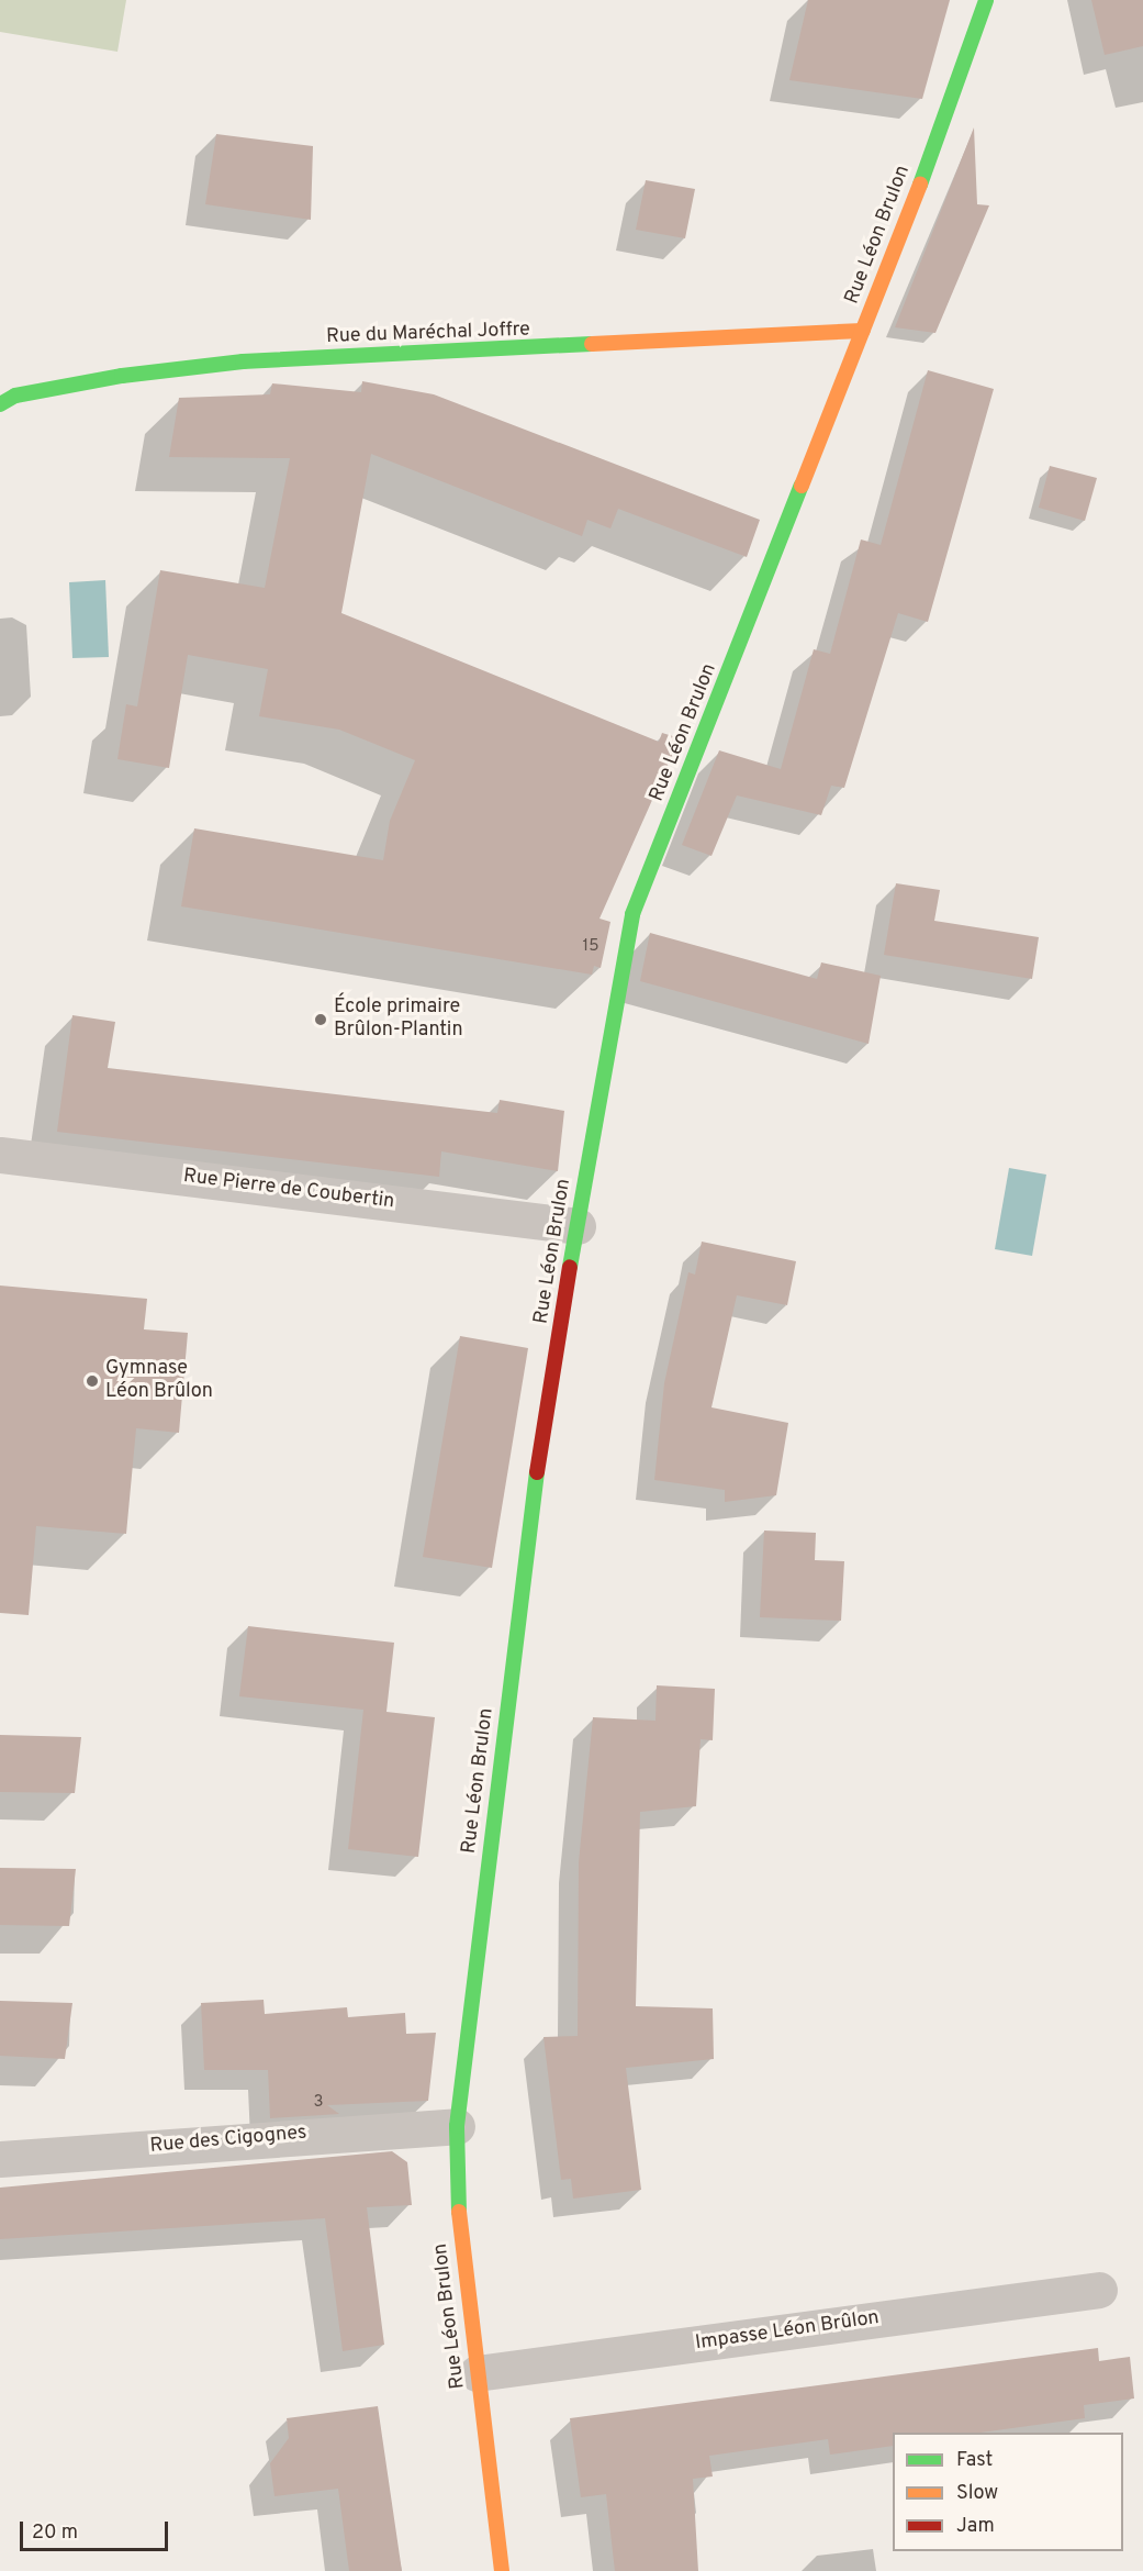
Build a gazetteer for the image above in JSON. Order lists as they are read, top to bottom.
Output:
{
  "streets": {
    "street": [
      "Rue Léon Brulon",
      "Rue du Maréchal Joffre",
      "Rue Pierre de Coubertin",
      "Rue des Cigognes",
      "Impasse Léon Brûlon"
    ]
  },
  "crossings": [
    ["Rue Léon Brulon", "Rue du Maréchal Joffre"],
    ["Rue Léon Brulon", "Rue Pierre de Coubertin"],
    ["Rue Léon Brulon", "Rue des Cigognes"],
    ["Rue Léon Brulon", "Impasse Léon Brûlon"]
  ],
  "places": ["École primaire Brûlon-Plantin", "Gymnase Léon Brûlon"],
  "house_numbers": ["15", "3"],
  "legend": ["Fast", "Slow", "Jam"],
  "scale_bar": "20 m"
}
